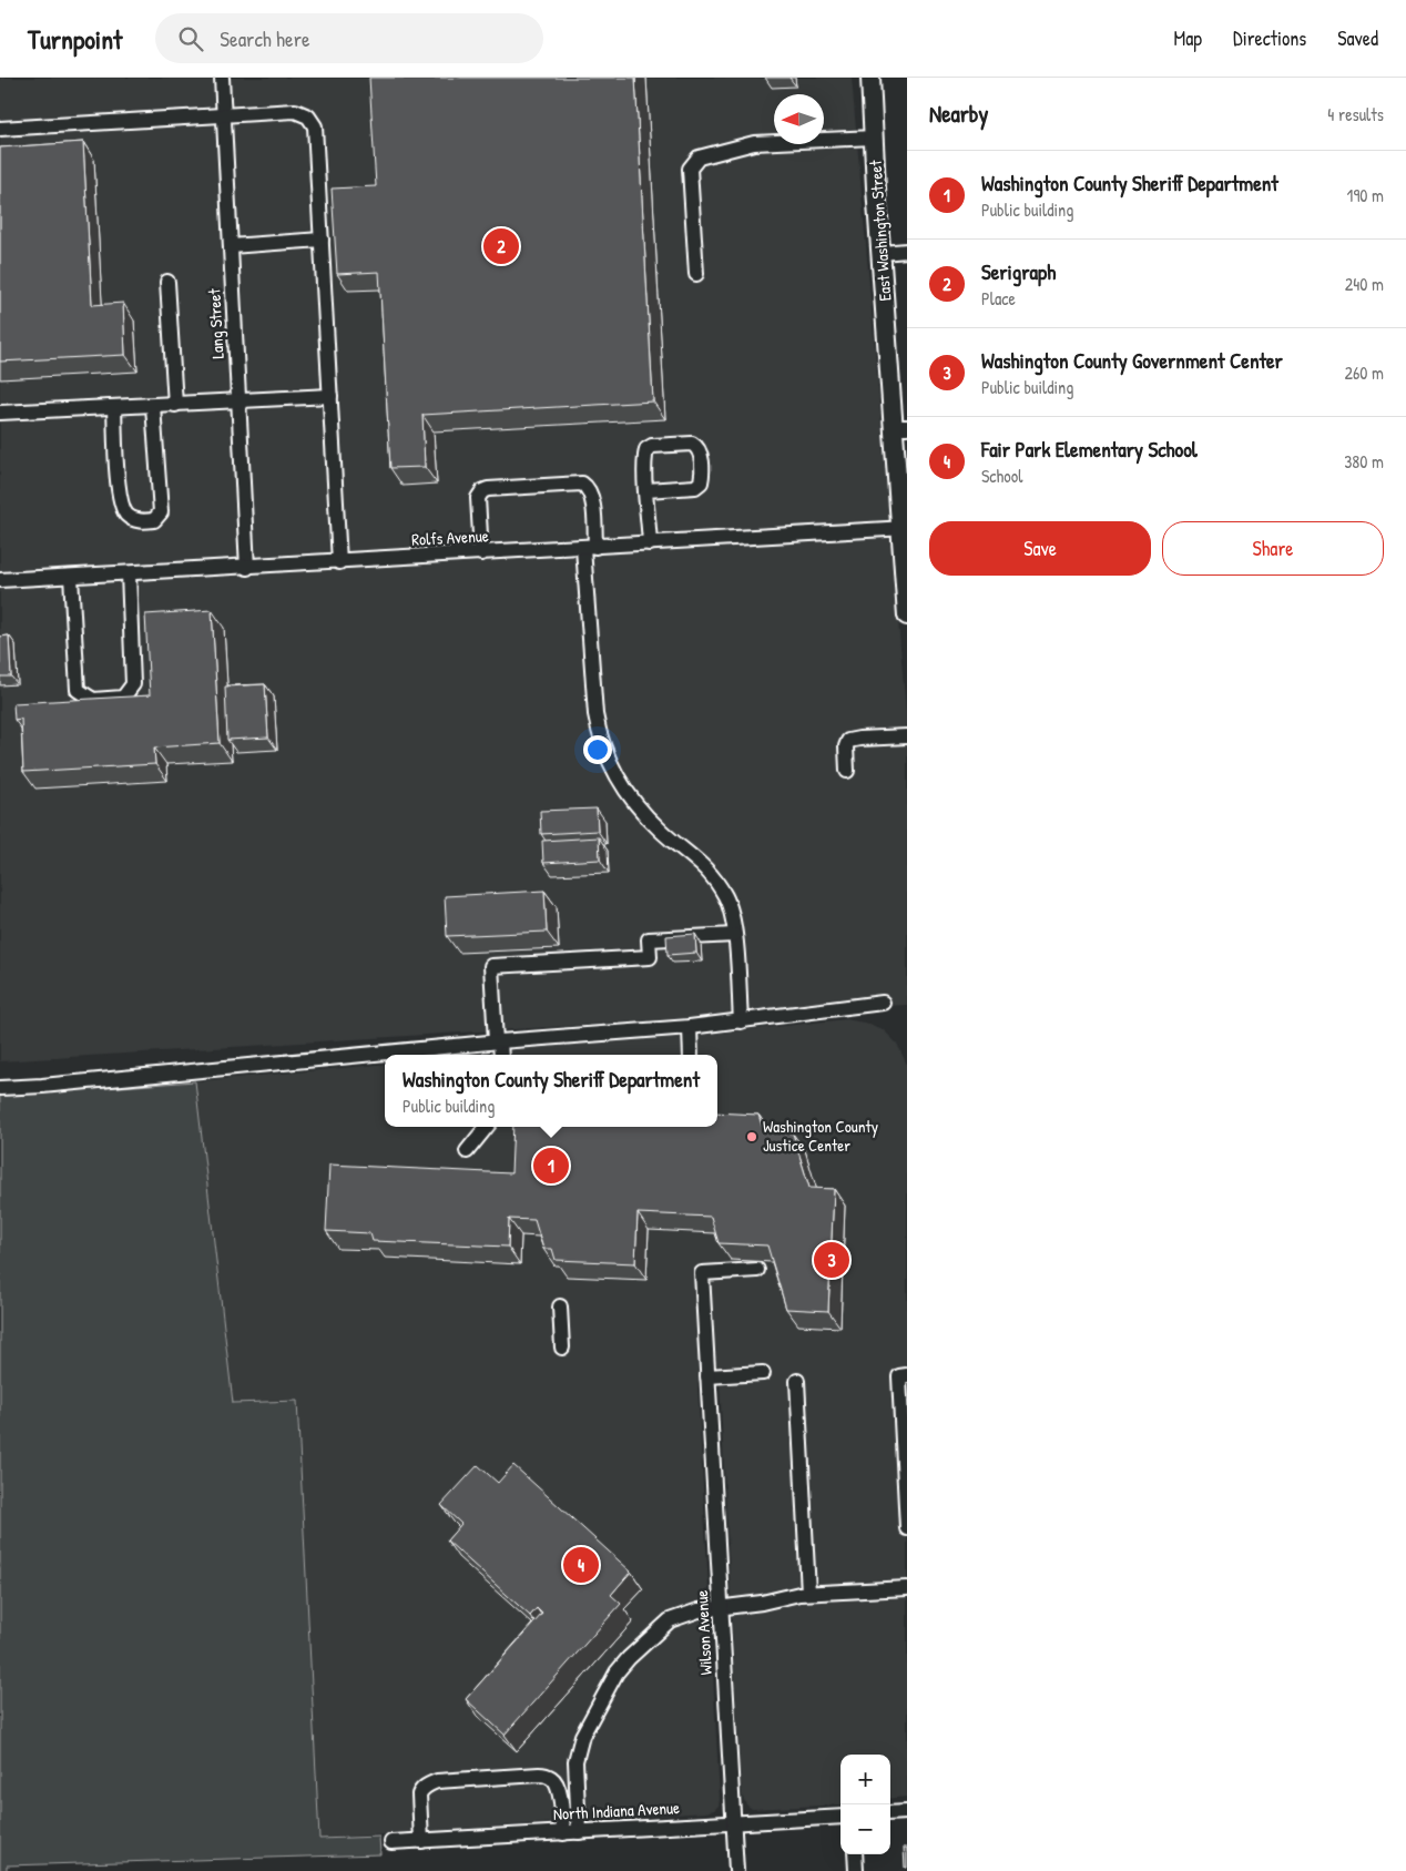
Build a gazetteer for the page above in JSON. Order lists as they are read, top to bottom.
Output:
{
  "streets": {
    "main road": ["East Washington Street"],
    "street": [
      "Lang Street",
      "Rolfs Avenue",
      "Wilson Avenue",
      "North Indiana Avenue"
    ]
  },
  "crossings": [
    ["East Washington Street", "Rolfs Avenue"],
    ["Lang Street", "Rolfs Avenue"],
    ["Wilson Avenue", "North Indiana Avenue"]
  ],
  "places": ["Washington County Justice Center"],
  "north": "left",
  "page": {
    "header": "Turnpoint",
    "search": "Search here",
    "nav": ["Map", "Directions", "Saved"],
    "heading": ["Nearby", "4 results"],
    "list": [
      {
        "mark": "1",
        "name": "Washington County Sheriff Department",
        "note": "Public building",
        "value": "190 m"
      },
      {
        "mark": "2",
        "name": "Serigraph",
        "note": "Place",
        "value": "240 m"
      },
      {
        "mark": "3",
        "name": "Washington County Government Center",
        "note": "Public building",
        "value": "260 m"
      },
      {
        "mark": "4",
        "name": "Fair Park Elementary School",
        "note": "School",
        "value": "380 m"
      }
    ],
    "pins": [
      "2",
      "1",
      "3",
      "4"
    ],
    "buttons": ["Save", "Share"],
    "popup": ["Washington County Sheriff Department", "Public building"],
    "map_buttons": ["+", "−"]
  }
}
